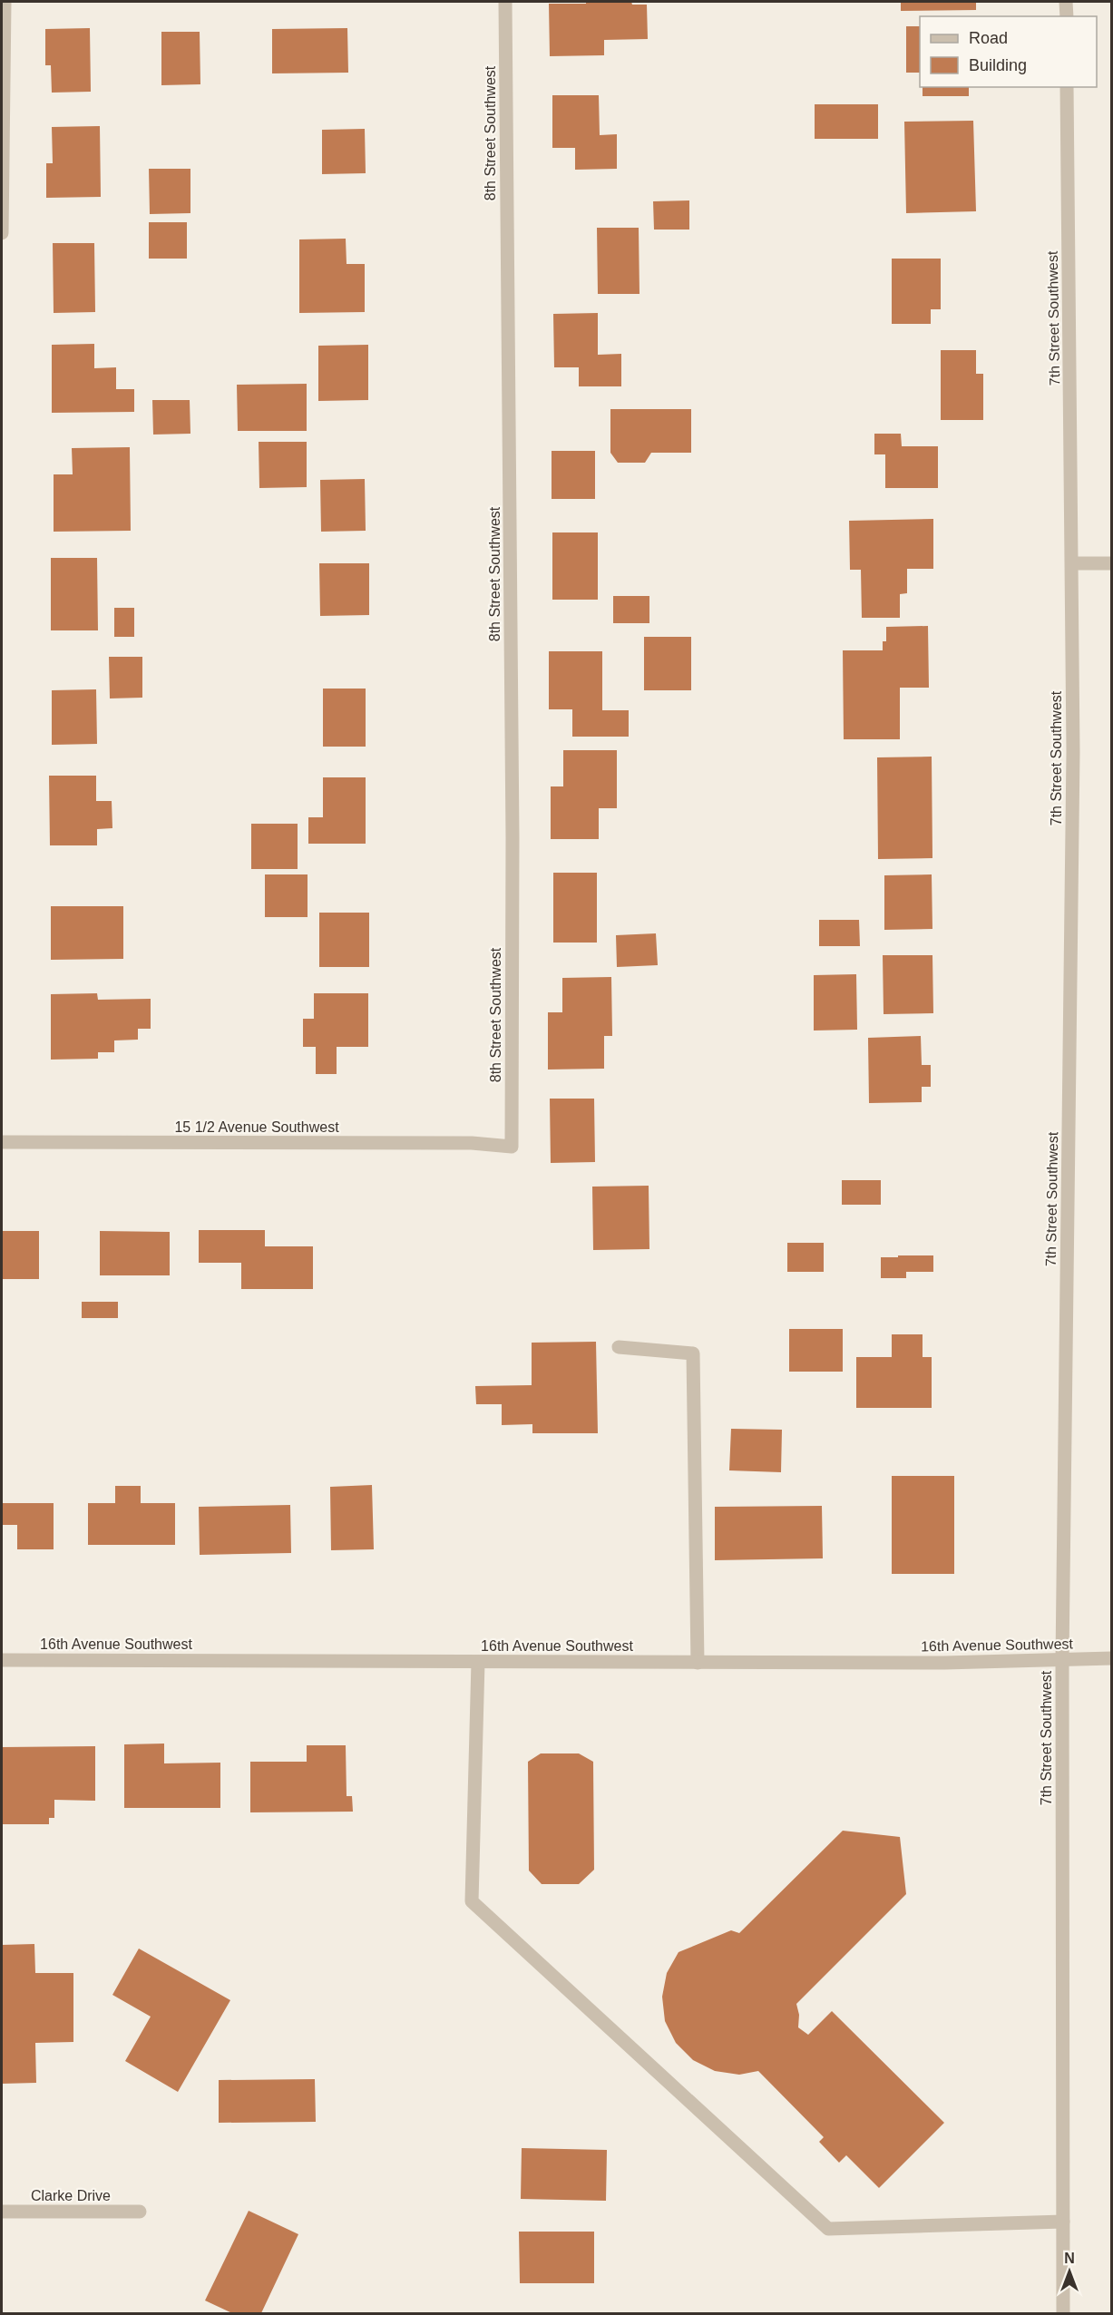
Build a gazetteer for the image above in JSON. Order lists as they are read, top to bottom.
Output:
{
  "streets": {
    "street": [
      "8th Street Southwest",
      "7th Street Southwest",
      "15 1/2 Avenue Southwest",
      "16th Avenue Southwest",
      "Clarke Drive"
    ]
  },
  "crossings": [
    ["8th Street Southwest", "15 1/2 Avenue Southwest"],
    ["7th Street Southwest", "16th Avenue Southwest"]
  ],
  "legend": ["Road", "Building"],
  "north": "top"
}
